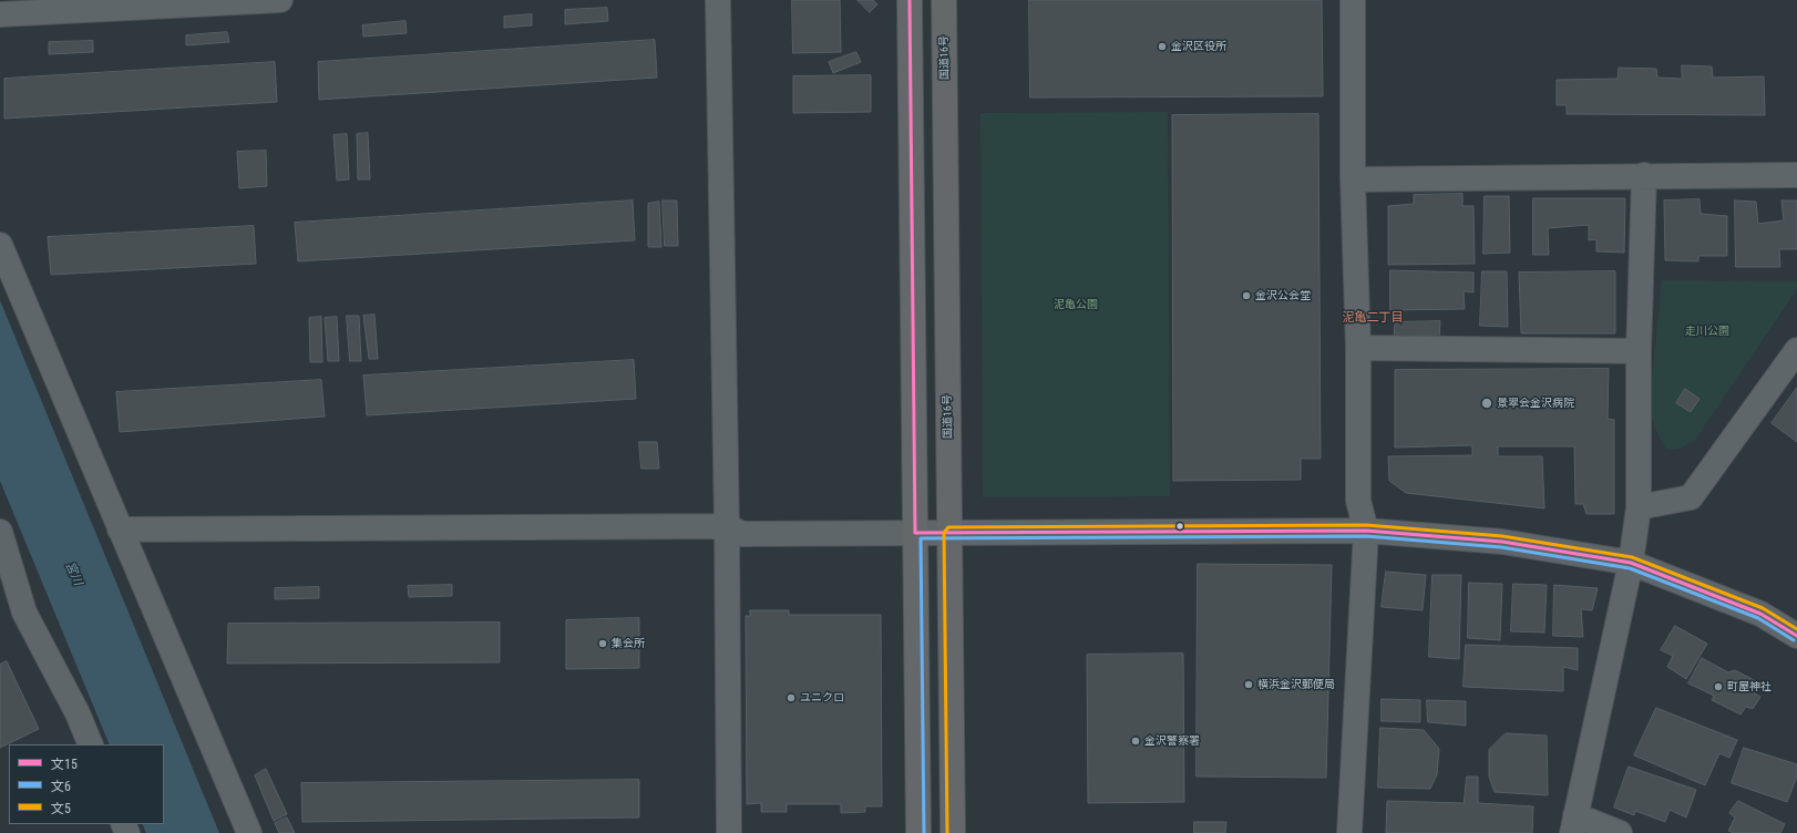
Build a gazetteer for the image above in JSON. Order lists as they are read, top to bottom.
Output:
{
  "streets": {
    "highway": ["国道16号"]
  },
  "districts": ["泥亀二丁目"],
  "water": ["宮川"],
  "parks": ["泥亀公園", "走川公園"],
  "places": [
    "金沢区役所",
    "金沢公会堂",
    "景翠会金沢病院",
    "集会所",
    "横浜金沢郵便局",
    "町屋神社",
    "ユニクロ",
    "金沢警察署"
  ],
  "lines": ["transit line 文15", "transit line 文5", "transit line 文6"],
  "legend": ["文15", "文6", "文5"]
}
